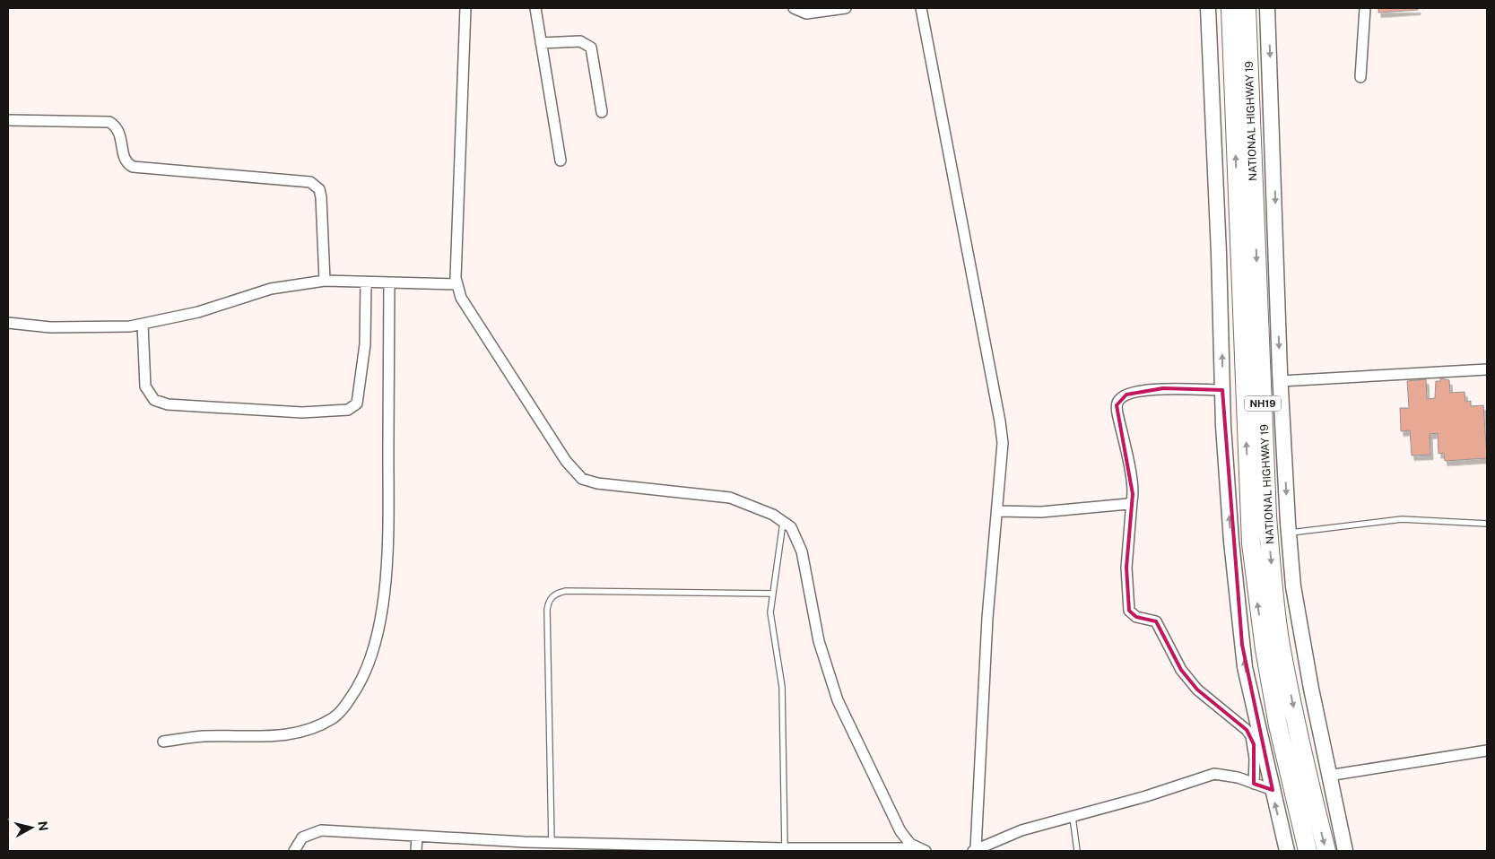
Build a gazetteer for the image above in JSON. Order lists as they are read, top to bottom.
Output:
{
  "streets": {
    "highway": ["NATIONAL HIGHWAY 19", "NH19"]
  },
  "north": "right"
}
